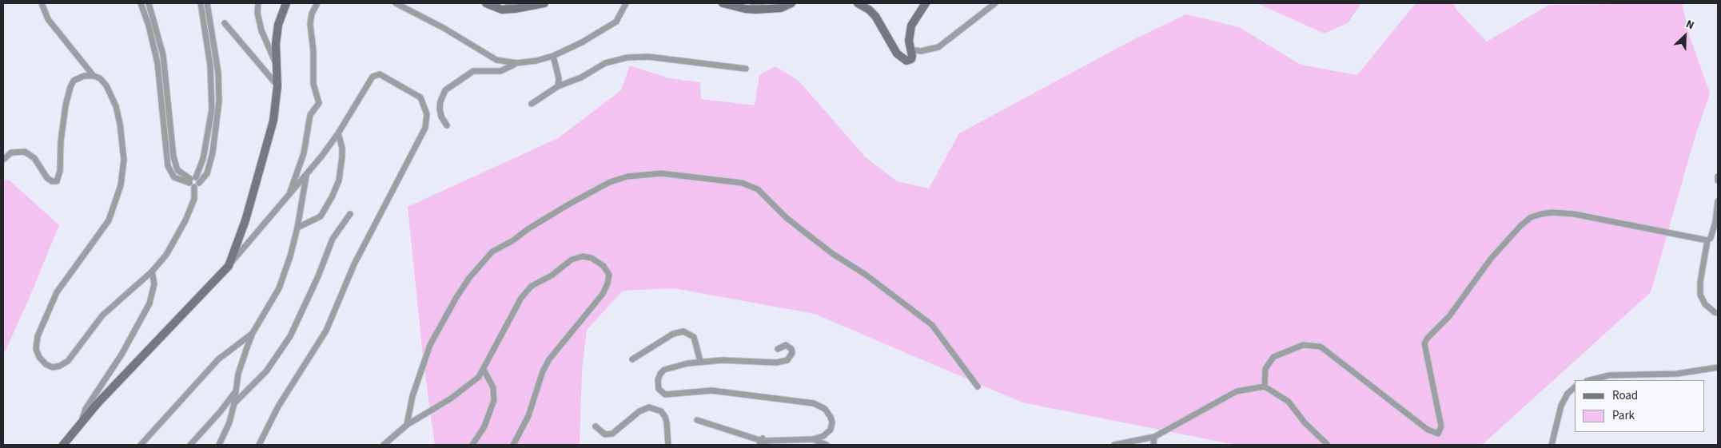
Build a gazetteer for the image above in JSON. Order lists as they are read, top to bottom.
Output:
{
  "legend": ["Road", "Park"],
  "north": "top right"
}
